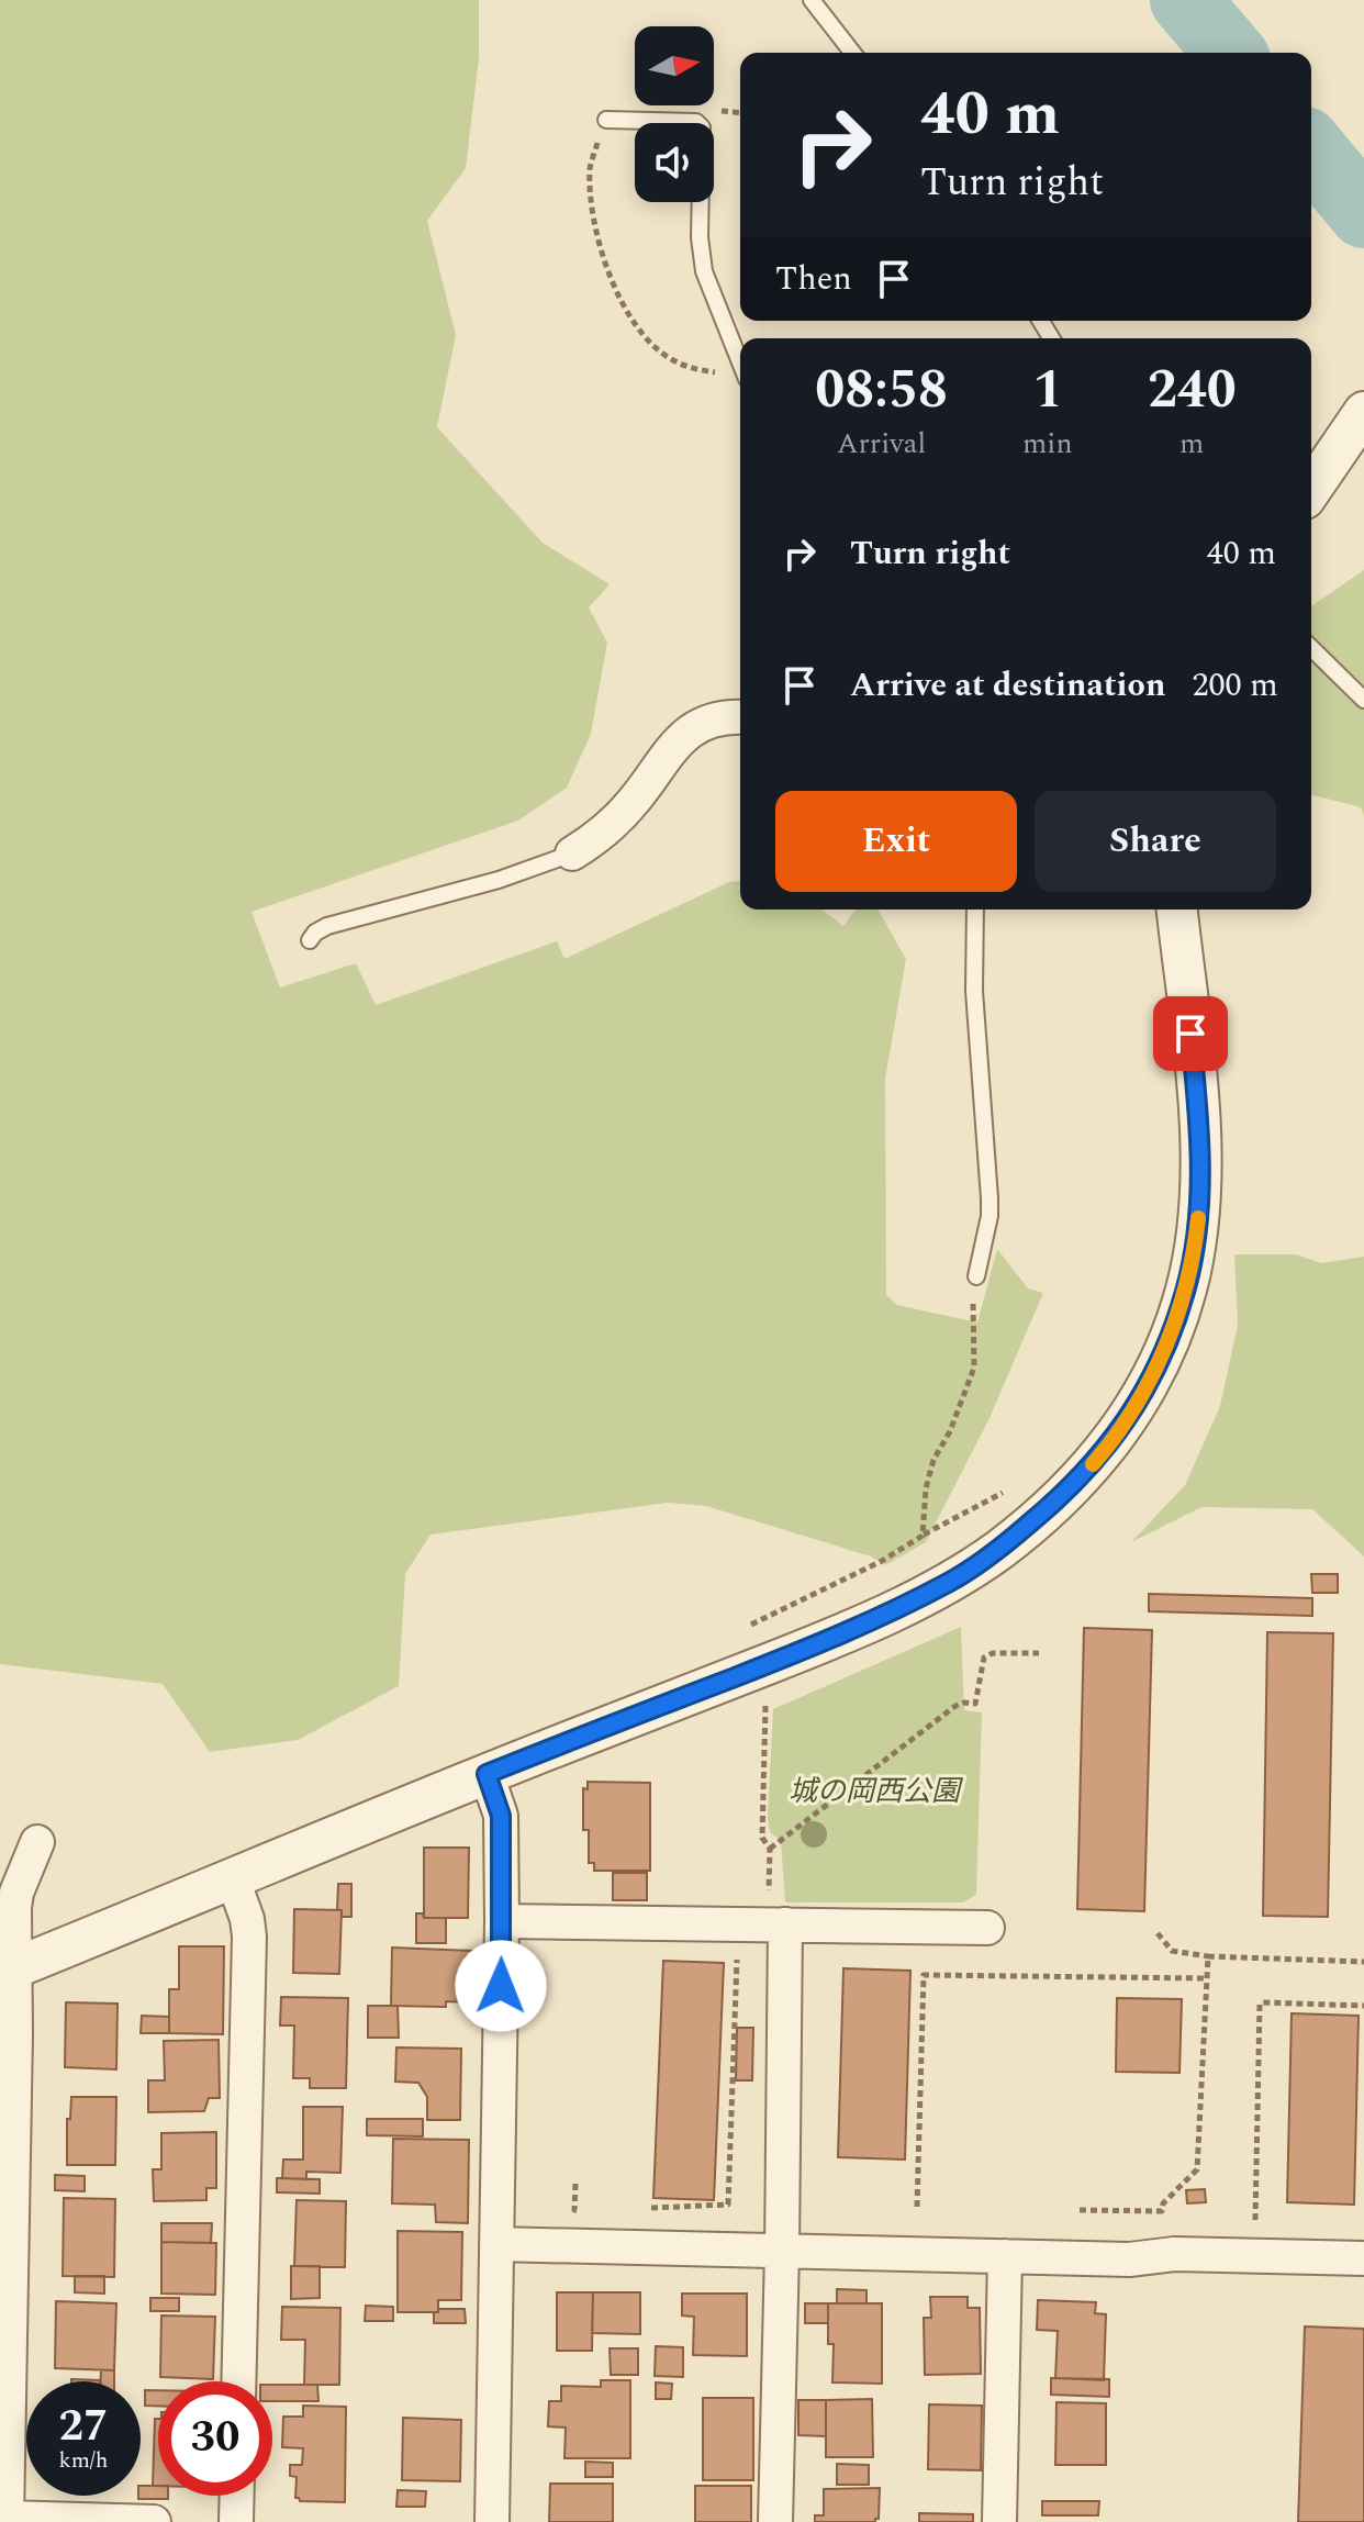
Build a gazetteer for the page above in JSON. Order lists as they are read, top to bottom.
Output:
{
  "parks": ["城の岡西公園"],
  "north": "right",
  "page": {
    "turn": ["40 m", "Turn right"],
    "then": "Then",
    "eta": [
      "08:58",
      "Arrival",
      "1",
      "min",
      "240",
      "m"
    ],
    "list": [
      {
        "name": "Turn right",
        "value": "40 m"
      },
      {
        "name": "Arrive at destination",
        "value": "200 m"
      }
    ],
    "buttons": ["Exit", "Share"],
    "speed": "27 km/h",
    "limit": "30"
  }
}
